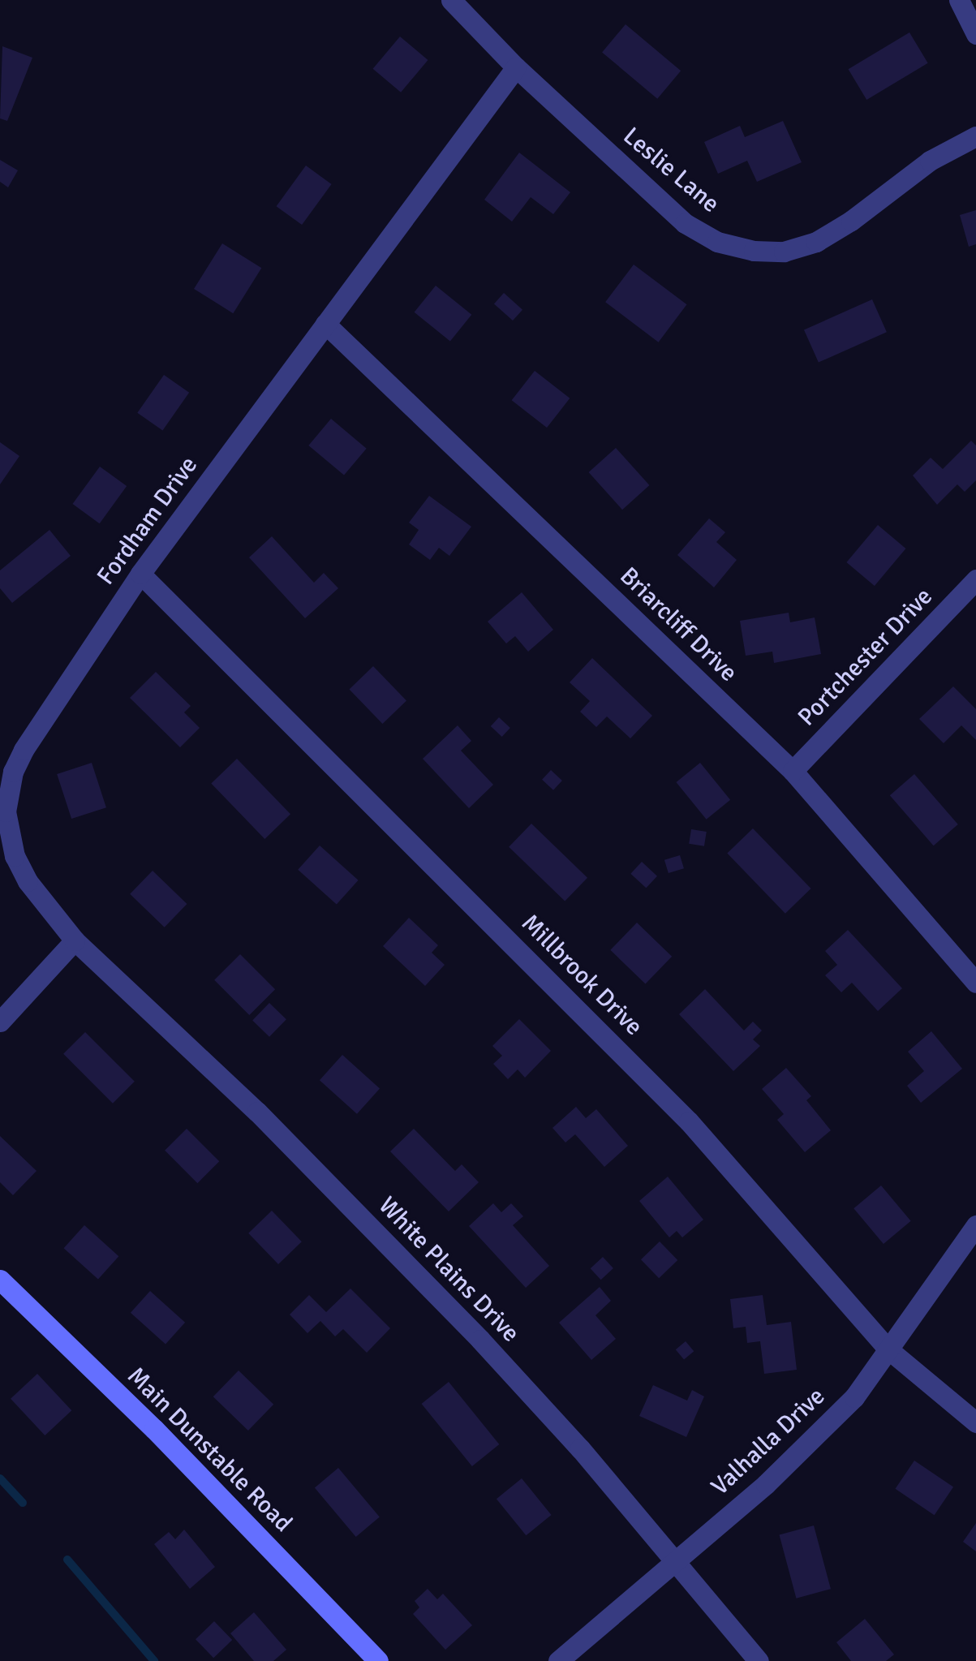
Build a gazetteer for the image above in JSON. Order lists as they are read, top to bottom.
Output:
{
  "streets": {
    "main road": ["Main Dunstable Road"],
    "street": [
      "Leslie Lane",
      "Fordham Drive",
      "Briarcliff Drive",
      "Portchester Drive",
      "Millbrook Drive",
      "White Plains Drive",
      "Valhalla Drive"
    ]
  },
  "crossings": [
    ["Leslie Lane", "Fordham Drive"],
    ["Fordham Drive", "Briarcliff Drive"],
    ["Fordham Drive", "Millbrook Drive"],
    ["Fordham Drive", "White Plains Drive"],
    ["Briarcliff Drive", "Portchester Drive"],
    ["Millbrook Drive", "Valhalla Drive"],
    ["White Plains Drive", "Valhalla Drive"]
  ]
}
